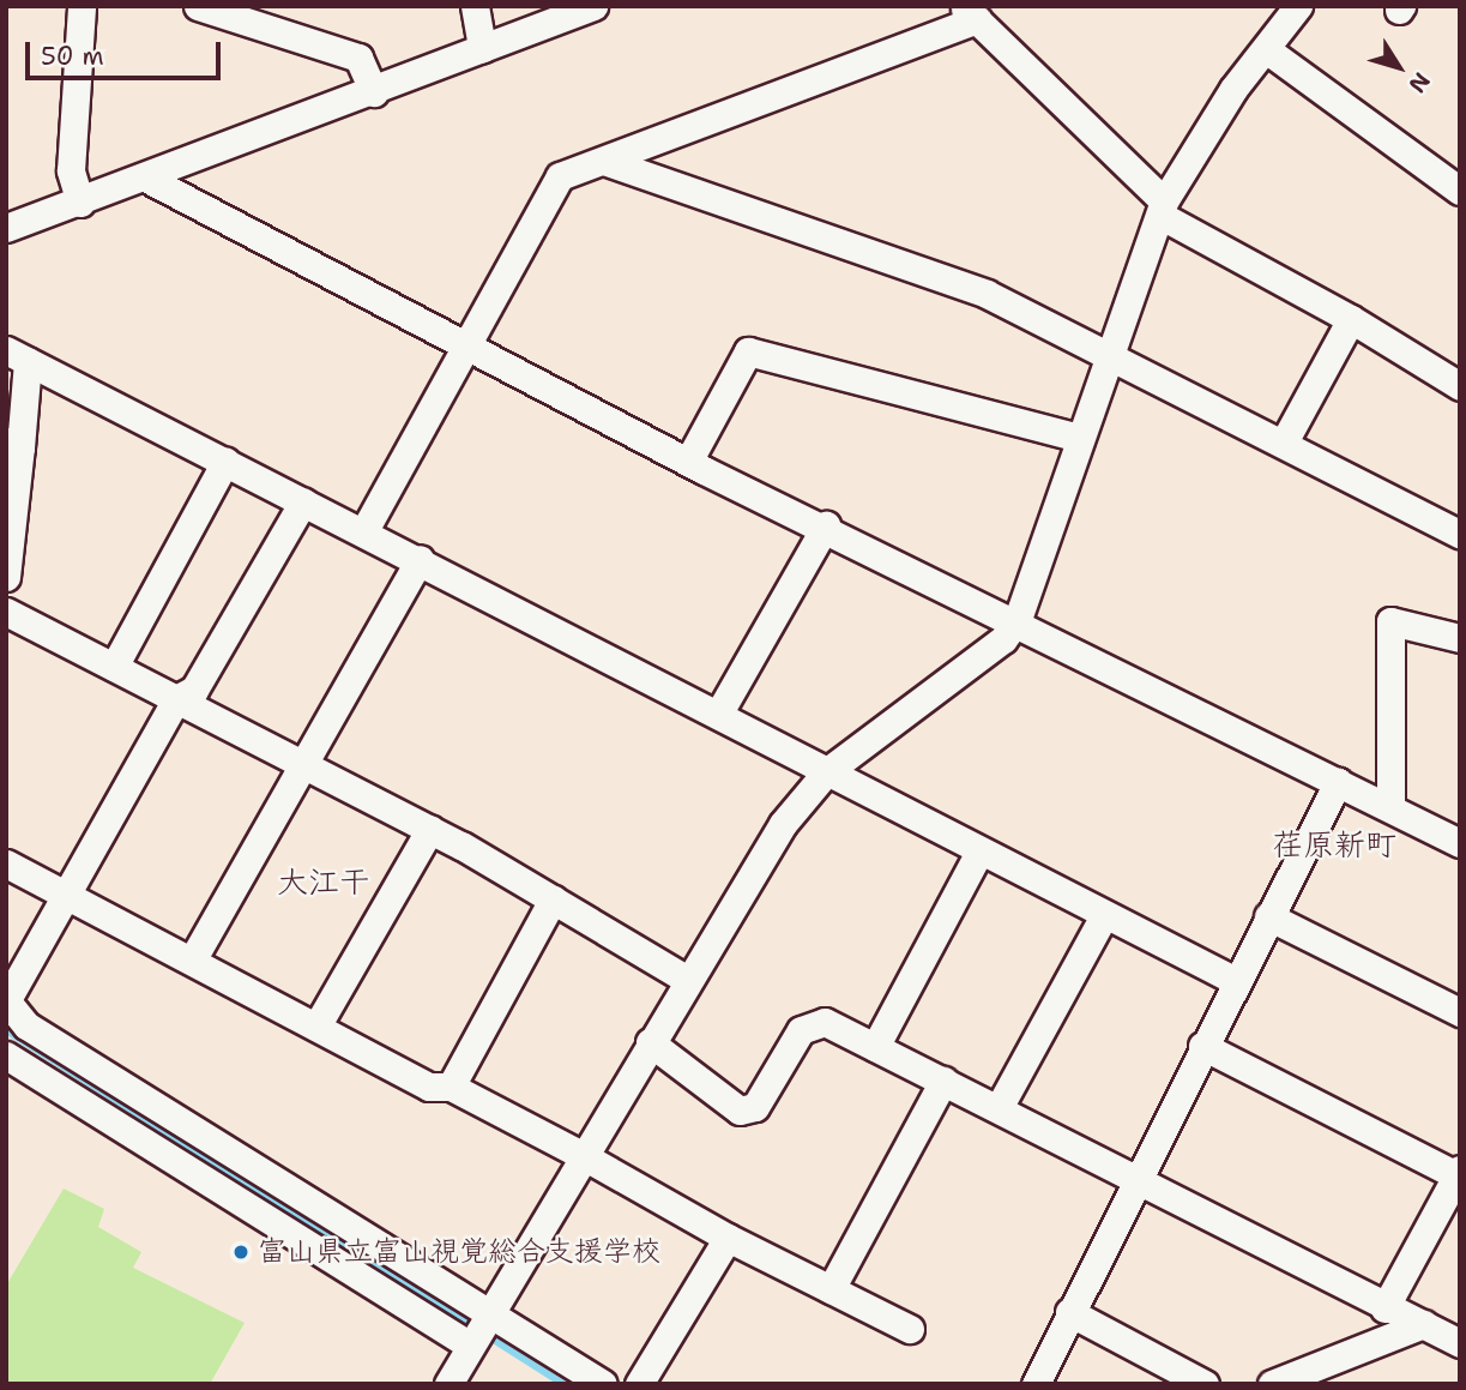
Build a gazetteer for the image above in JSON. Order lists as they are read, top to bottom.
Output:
{
  "districts": ["荏原新町", "大江干"],
  "places": ["富山県立富山視覚総合支援学校"],
  "scale_bar": "50 m",
  "north": "bottom right"
}
